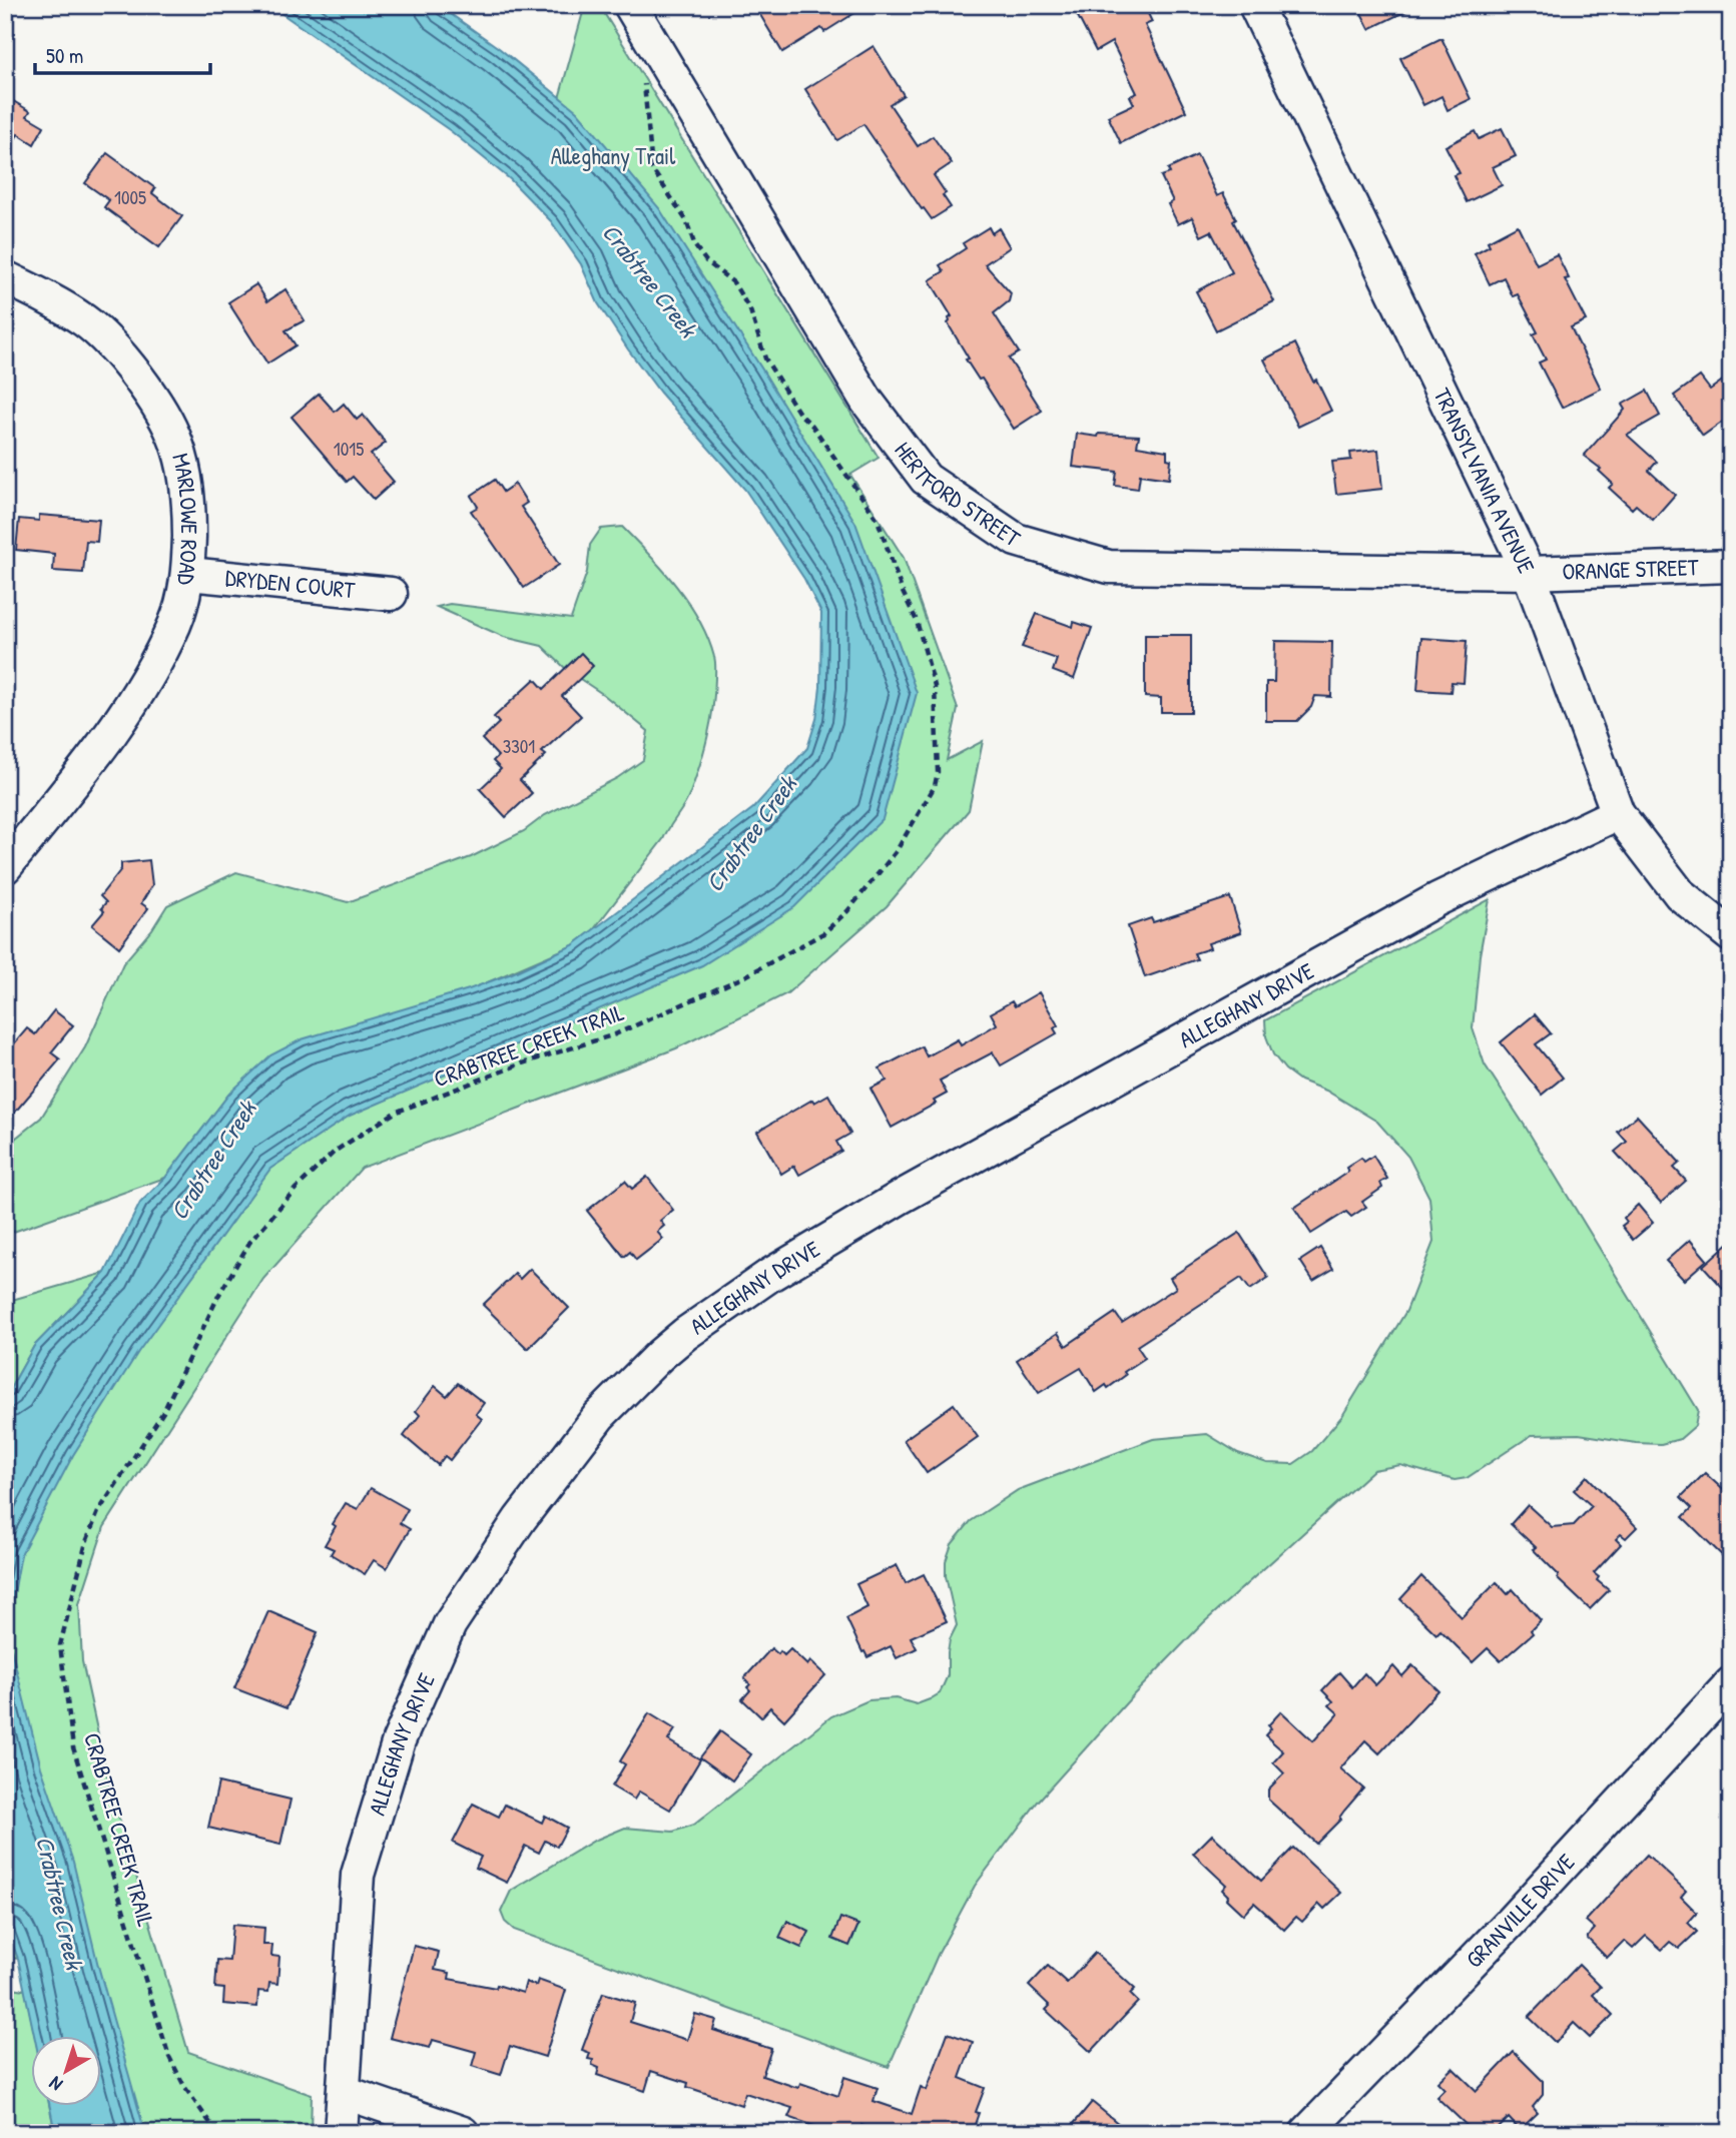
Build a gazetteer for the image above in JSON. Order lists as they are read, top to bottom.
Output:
{
  "streets": {
    "street": [
      "TRANSYLVANIA AVENUE",
      "HERTFORD STREET",
      "MARLOWE ROAD",
      "ORANGE STREET",
      "DRYDEN COURT",
      "ALLEGHANY DRIVE",
      "GRANVILLE DRIVE"
    ],
    "path": ["CRABTREE CREEK TRAIL"]
  },
  "crossings": [
    ["TRANSYLVANIA AVENUE", "HERTFORD STREET"],
    ["TRANSYLVANIA AVENUE", "ORANGE STREET"],
    ["TRANSYLVANIA AVENUE", "ALLEGHANY DRIVE"],
    ["HERTFORD STREET", "ORANGE STREET"],
    ["MARLOWE ROAD", "DRYDEN COURT"]
  ],
  "water": ["Crabtree Creek"],
  "parks": ["Alleghany Trail"],
  "house_numbers": ["1005", "1015", "3301"],
  "scale_bar": "50 m",
  "north": "bottom left"
}
